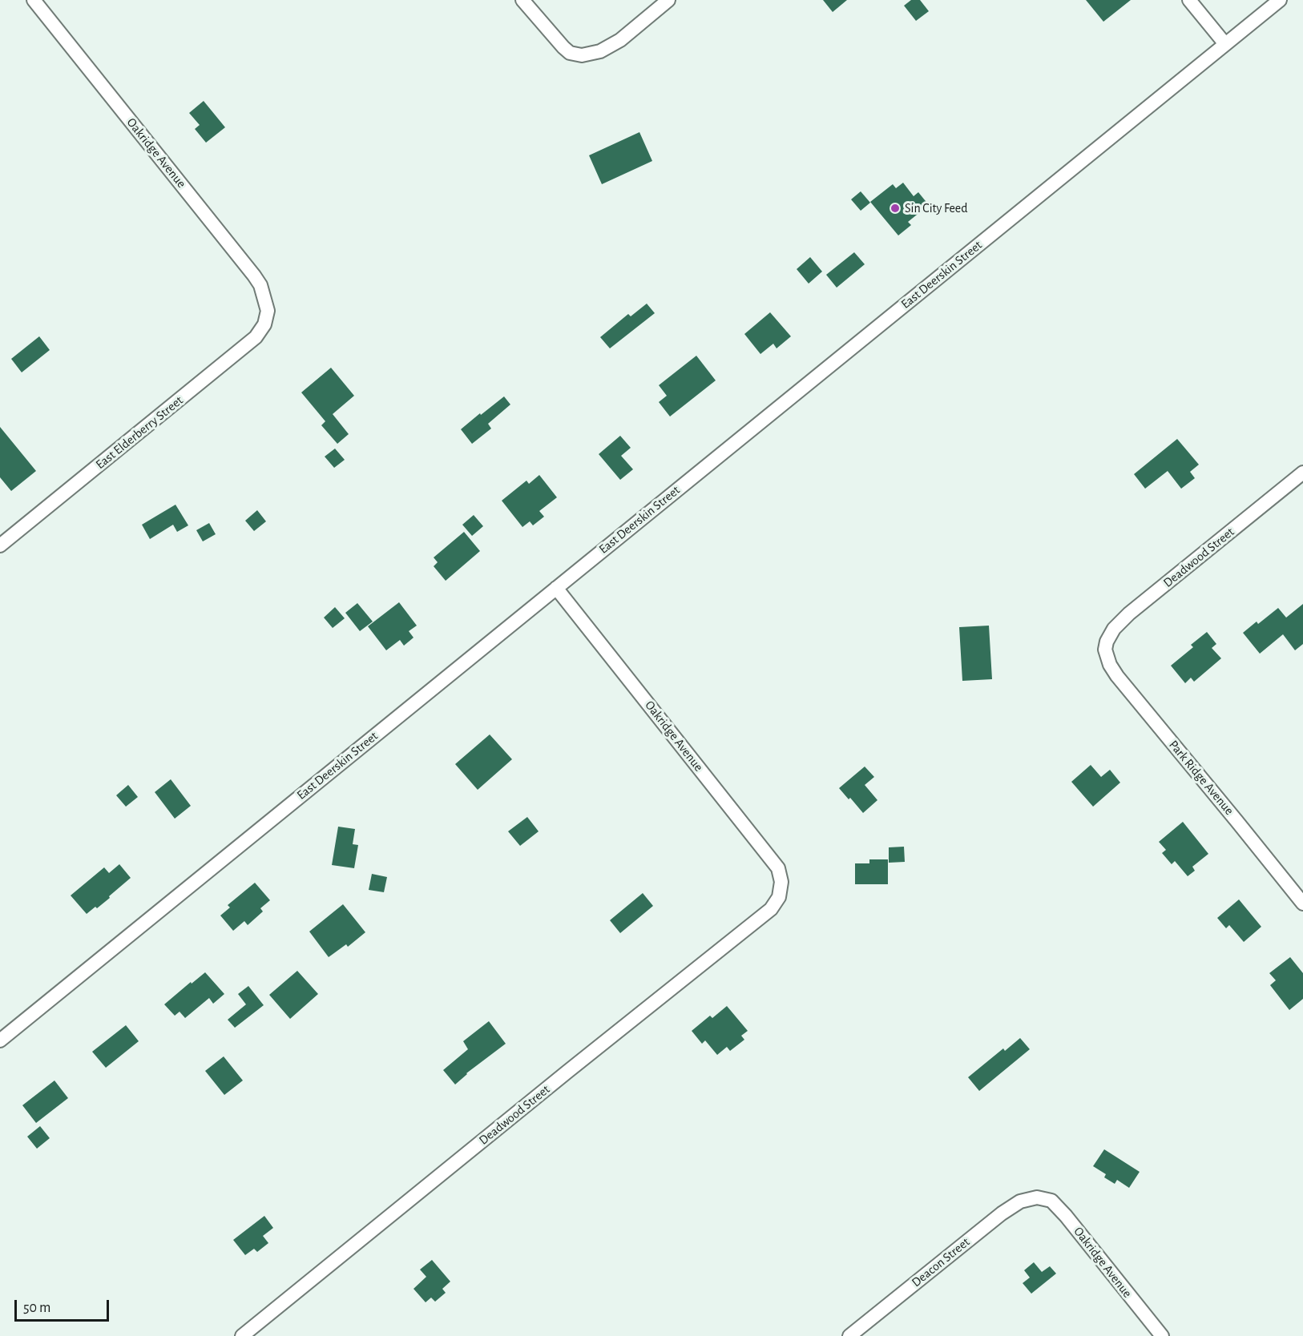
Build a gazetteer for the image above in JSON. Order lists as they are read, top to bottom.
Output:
{
  "streets": {
    "street": [
      "Oakridge Avenue",
      "East Deerskin Street",
      "East Elderberry Street",
      "Deadwood Street",
      "Park Ridge Avenue",
      "Deacon Street"
    ]
  },
  "crossings": [
    ["Oakridge Avenue", "East Deerskin Street"],
    ["Oakridge Avenue", "East Elderberry Street"],
    ["Oakridge Avenue", "Deadwood Street"],
    ["Oakridge Avenue", "Deacon Street"],
    ["Deadwood Street", "Park Ridge Avenue"]
  ],
  "places": ["Sin City Feed"],
  "scale_bar": "50 m"
}
